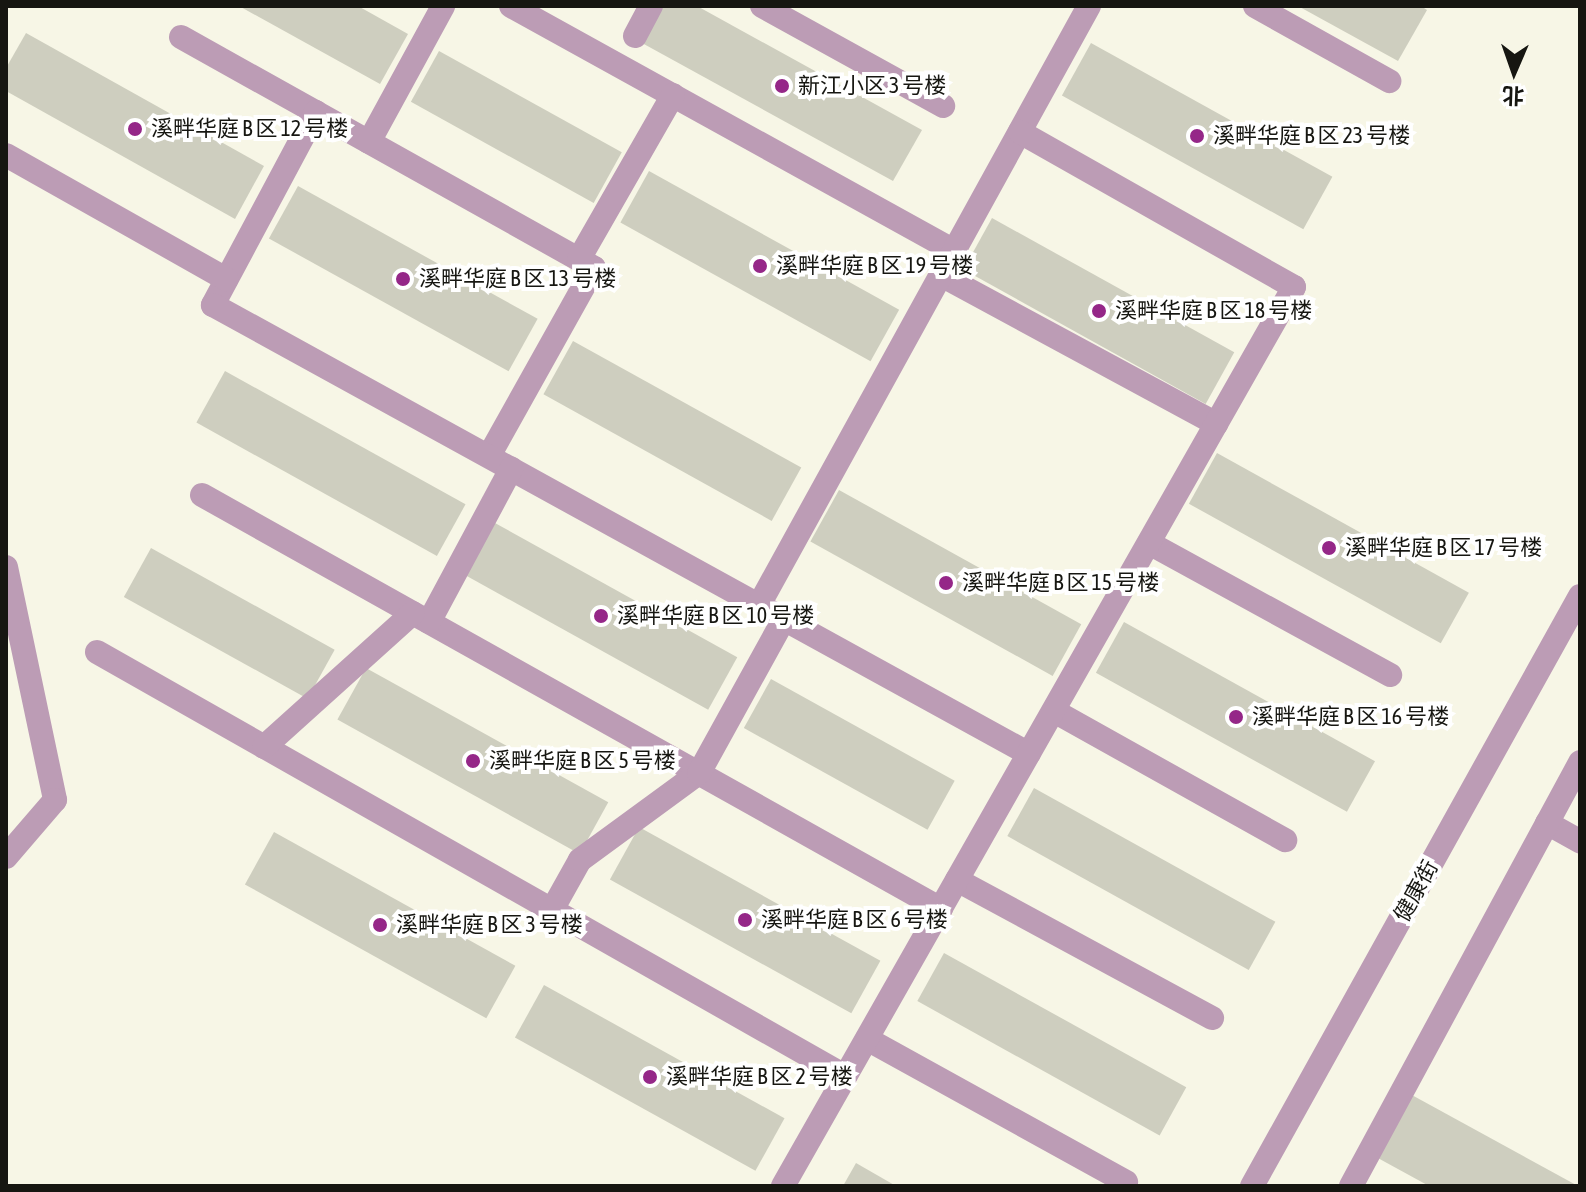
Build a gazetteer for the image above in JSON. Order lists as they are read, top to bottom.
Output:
{
  "streets": {
    "street": ["健康街"]
  },
  "places": [
    "新江小区 3 号楼",
    "溪畔华庭 B 区 12 号楼",
    "溪畔华庭 B 区 23 号楼",
    "溪畔华庭 B 区 19 号楼",
    "溪畔华庭 B 区 13 号楼",
    "溪畔华庭 B 区 18 号楼",
    "溪畔华庭 B 区 17 号楼",
    "溪畔华庭 B 区 15 号楼",
    "溪畔华庭 B 区 10 号楼",
    "溪畔华庭 B 区 16 号楼",
    "溪畔华庭 B 区 5 号楼",
    "溪畔华庭 B 区 6 号楼",
    "溪畔华庭 B 区 3 号楼",
    "溪畔华庭 B 区 2 号楼"
  ],
  "north": "bottom"
}
